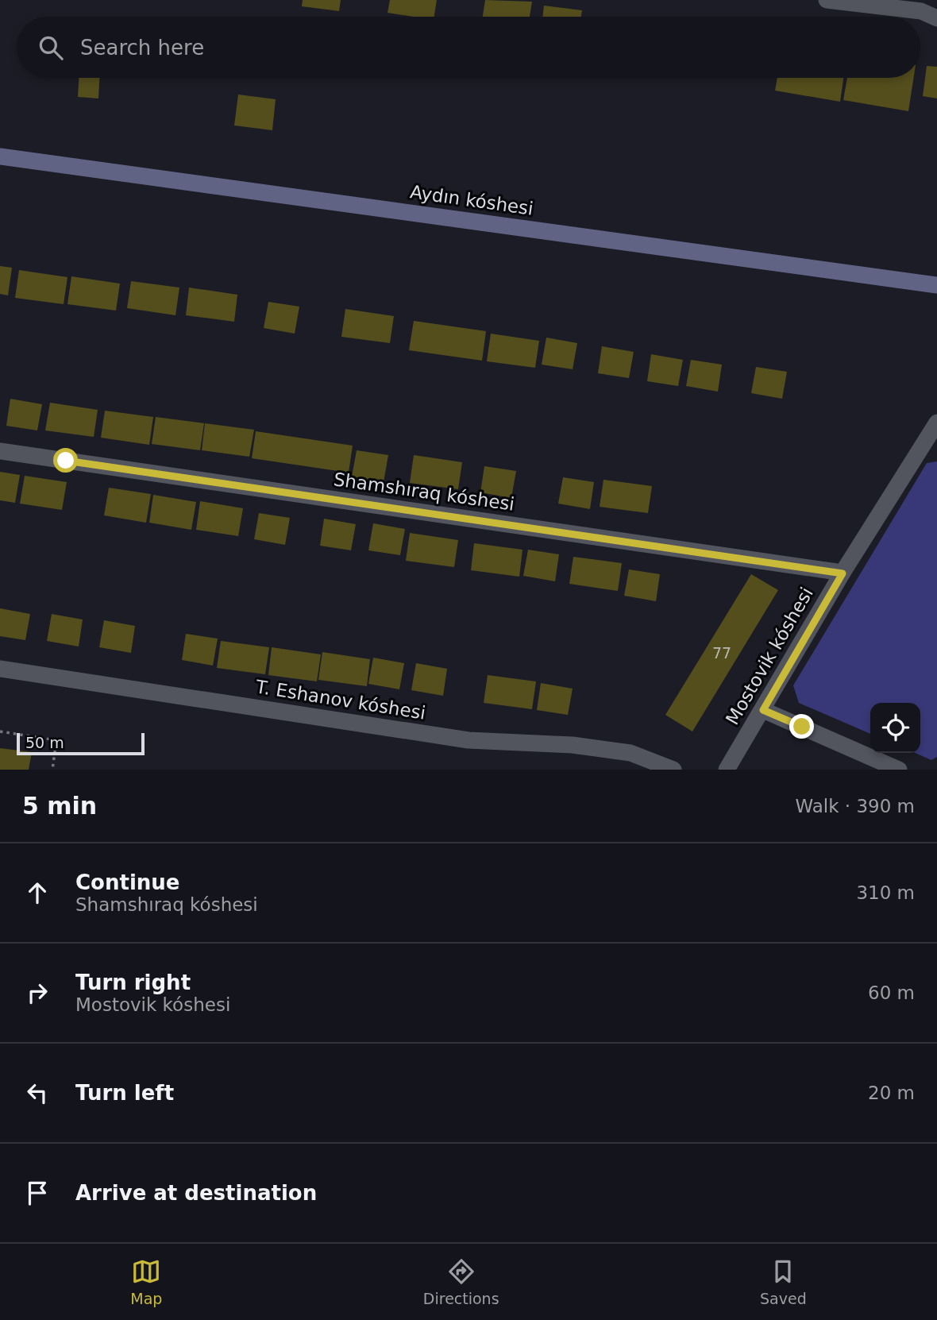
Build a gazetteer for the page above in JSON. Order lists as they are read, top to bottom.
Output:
{
  "streets": {
    "street": [
      "Aydın kóshesi",
      "Shamshıraq kóshesi",
      "Mostovik kóshesi",
      "T. Eshanov kóshesi"
    ]
  },
  "crossings": [
    ["Shamshıraq kóshesi", "Mostovik kóshesi"]
  ],
  "house_numbers": ["77"],
  "scale_bar": "50 m",
  "page": {
    "search": "Search here",
    "scale": "50 m",
    "heading": ["5 min", "Walk · 390 m"],
    "list": [
      ["Continue", "Shamshıraq kóshesi", "310 m"],
      ["Turn right", "Mostovik kóshesi", "60 m"],
      ["Turn left", "20 m"],
      "Arrive at destination"
    ],
    "nav": ["Map", "Directions", "Saved"]
  }
}
